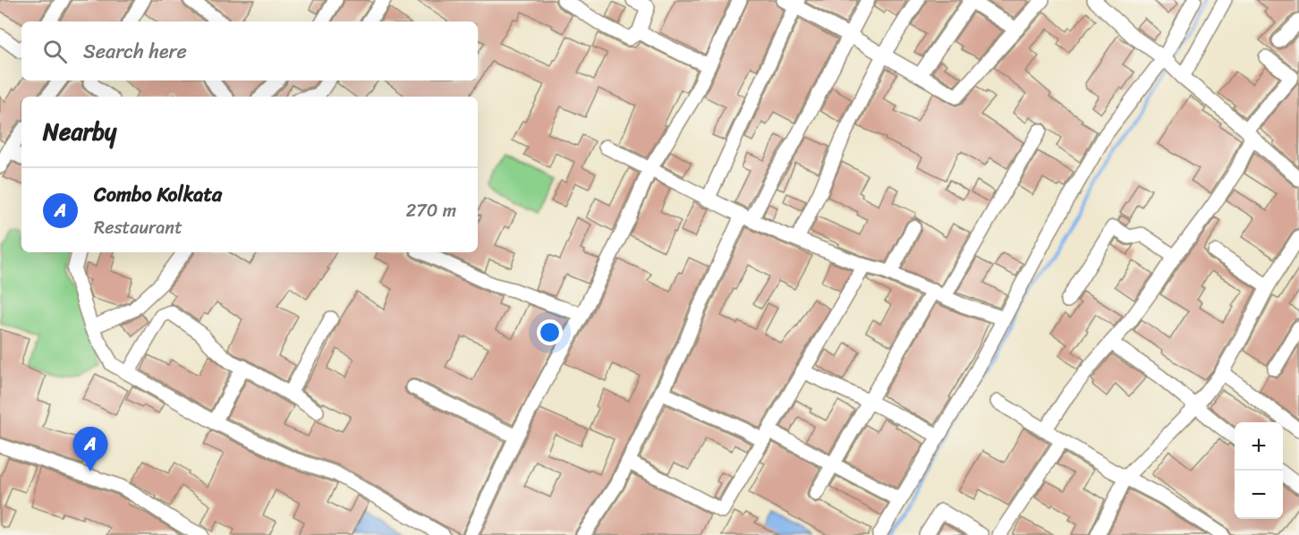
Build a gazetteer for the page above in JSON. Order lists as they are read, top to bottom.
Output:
{
  "page": {
    "search": "Search here",
    "heading": "Nearby",
    "list": [
      {
        "mark": "A",
        "name": "Combo Kolkata",
        "note": "Restaurant",
        "value": "270 m"
      }
    ],
    "map_buttons": ["+", "−"],
    "pins": "A"
  }
}
